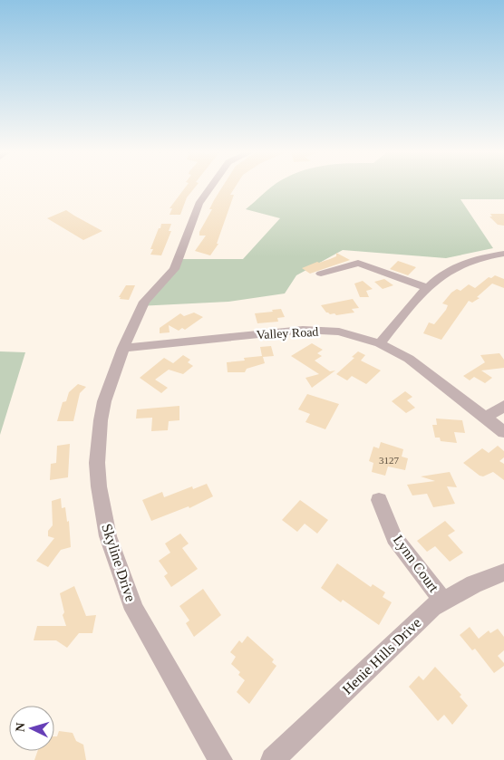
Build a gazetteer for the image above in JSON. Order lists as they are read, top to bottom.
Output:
{
  "streets": {
    "street": [
      "Valley Road",
      "Skyline Drive",
      "Lynn Court",
      "Henie Hills Drive"
    ]
  },
  "crossings": [
    ["Valley Road", "Skyline Drive"],
    ["Lynn Court", "Henie Hills Drive"]
  ],
  "house_numbers": ["3127"],
  "north": "left"
}
